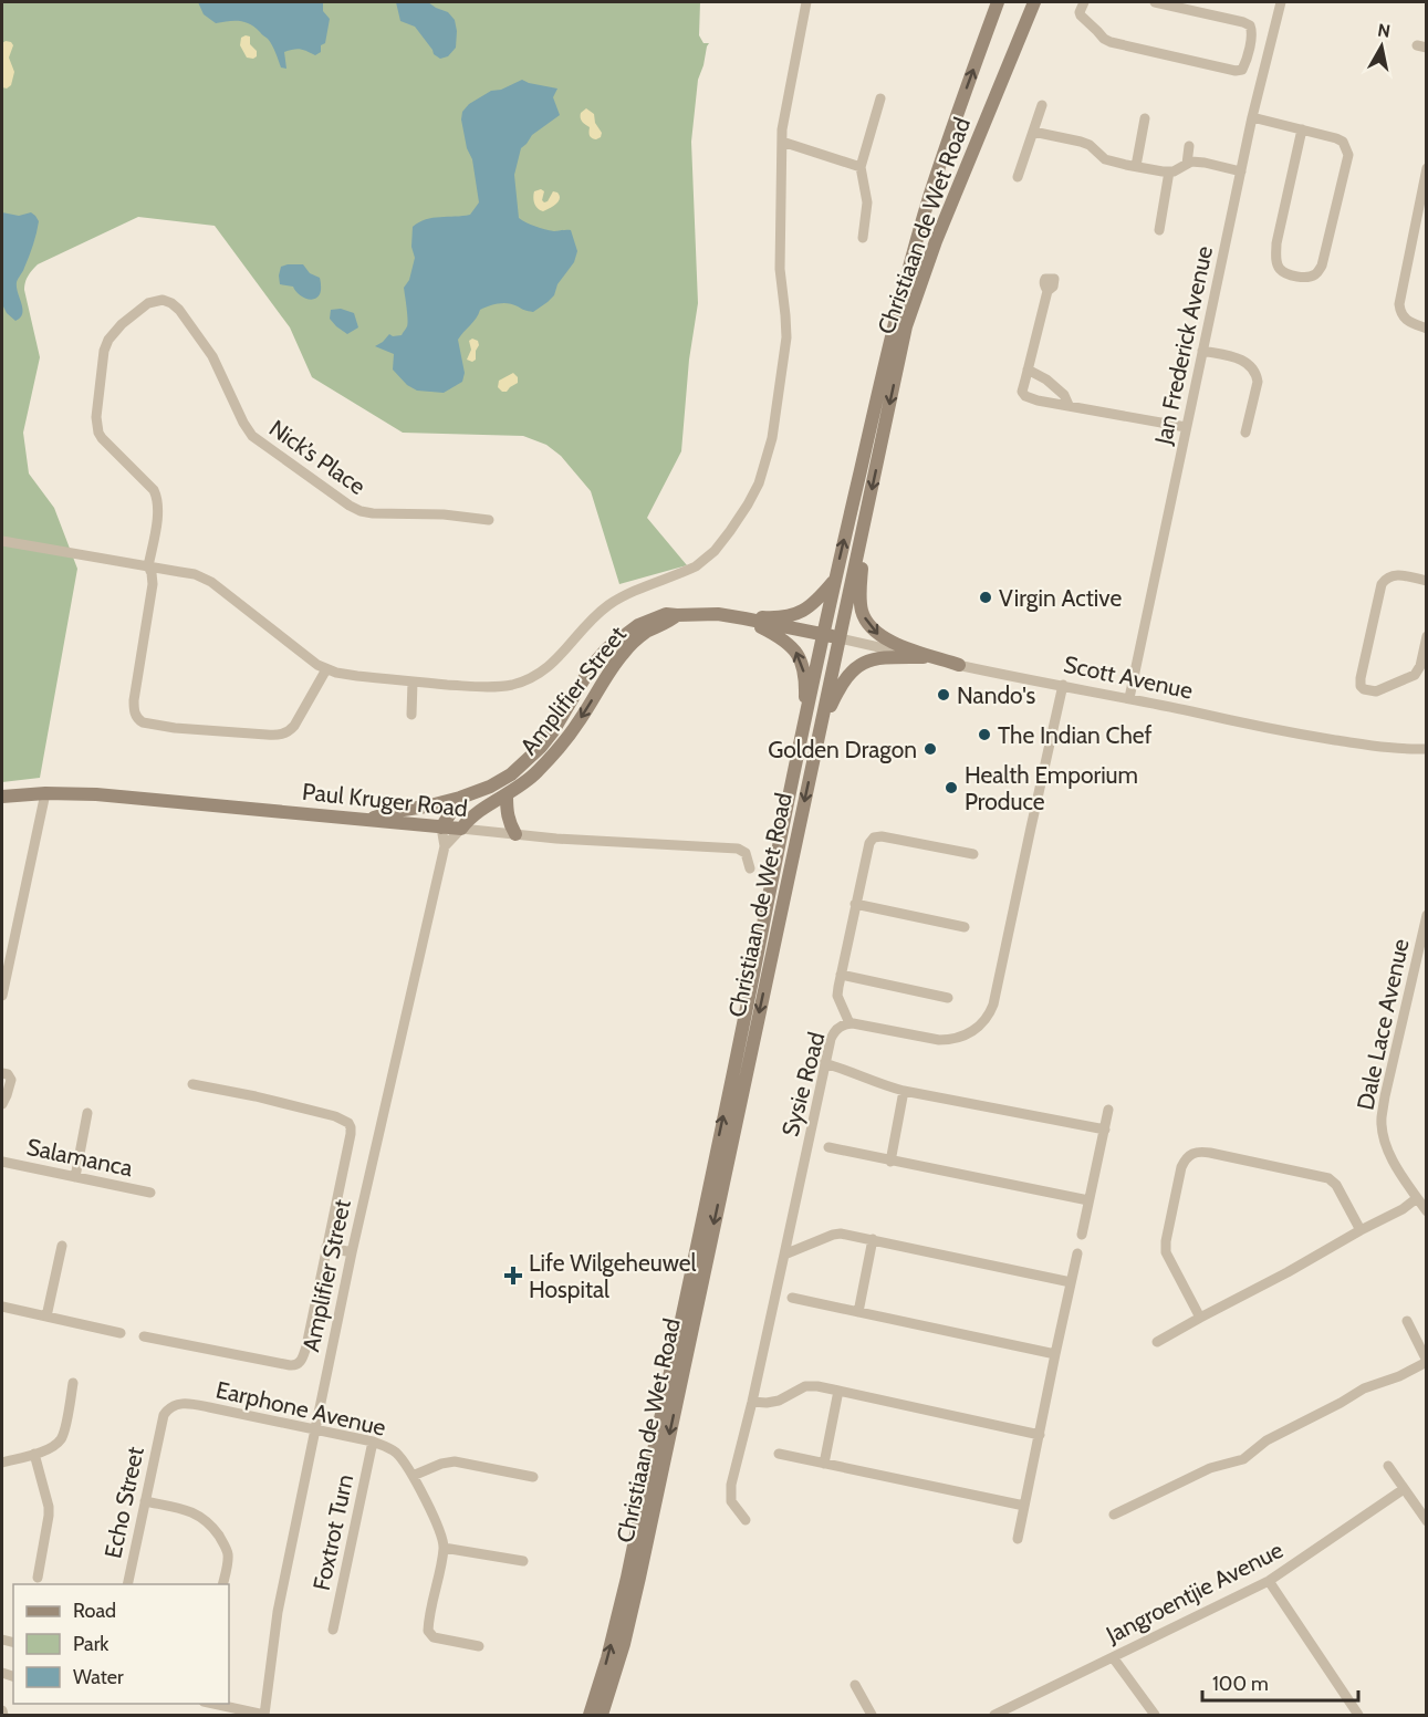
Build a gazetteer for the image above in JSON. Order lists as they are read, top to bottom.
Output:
{
  "streets": {
    "main road": [
      "Christiaan de Wet Road",
      "Scott Avenue",
      "Amplifier Street",
      "Paul Kruger Road"
    ],
    "street": [
      "Jan Frederick Avenue",
      "Nick’s Place",
      "Dale Lace Avenue",
      "Sysie Road",
      "Salamanca",
      "Earphone Avenue",
      "Echo Street",
      "Foxtrot Turn",
      "Jangroentjie Avenue"
    ]
  },
  "crossings": [
    ["Christiaan de Wet Road", "Scott Avenue"],
    ["Christiaan de Wet Road", "Amplifier Street"],
    ["Jan Frederick Avenue", "Scott Avenue"],
    ["Scott Avenue", "Amplifier Street"],
    ["Scott Avenue", "Sysie Road"],
    ["Amplifier Street", "Paul Kruger Road"],
    ["Amplifier Street", "Earphone Avenue"],
    ["Earphone Avenue", "Echo Street"],
    ["Earphone Avenue", "Foxtrot Turn"]
  ],
  "places": {
    "other": [
      "Virgin Active",
      "Nando's",
      "The Indian Chef",
      "Golden Dragon",
      "Health Emporium Produce"
    ],
    "health": ["Life Wilgeheuwel Hospital"]
  },
  "legend": ["Road", "Park", "Water"],
  "scale_bar": "100 m",
  "north": "top"
}
